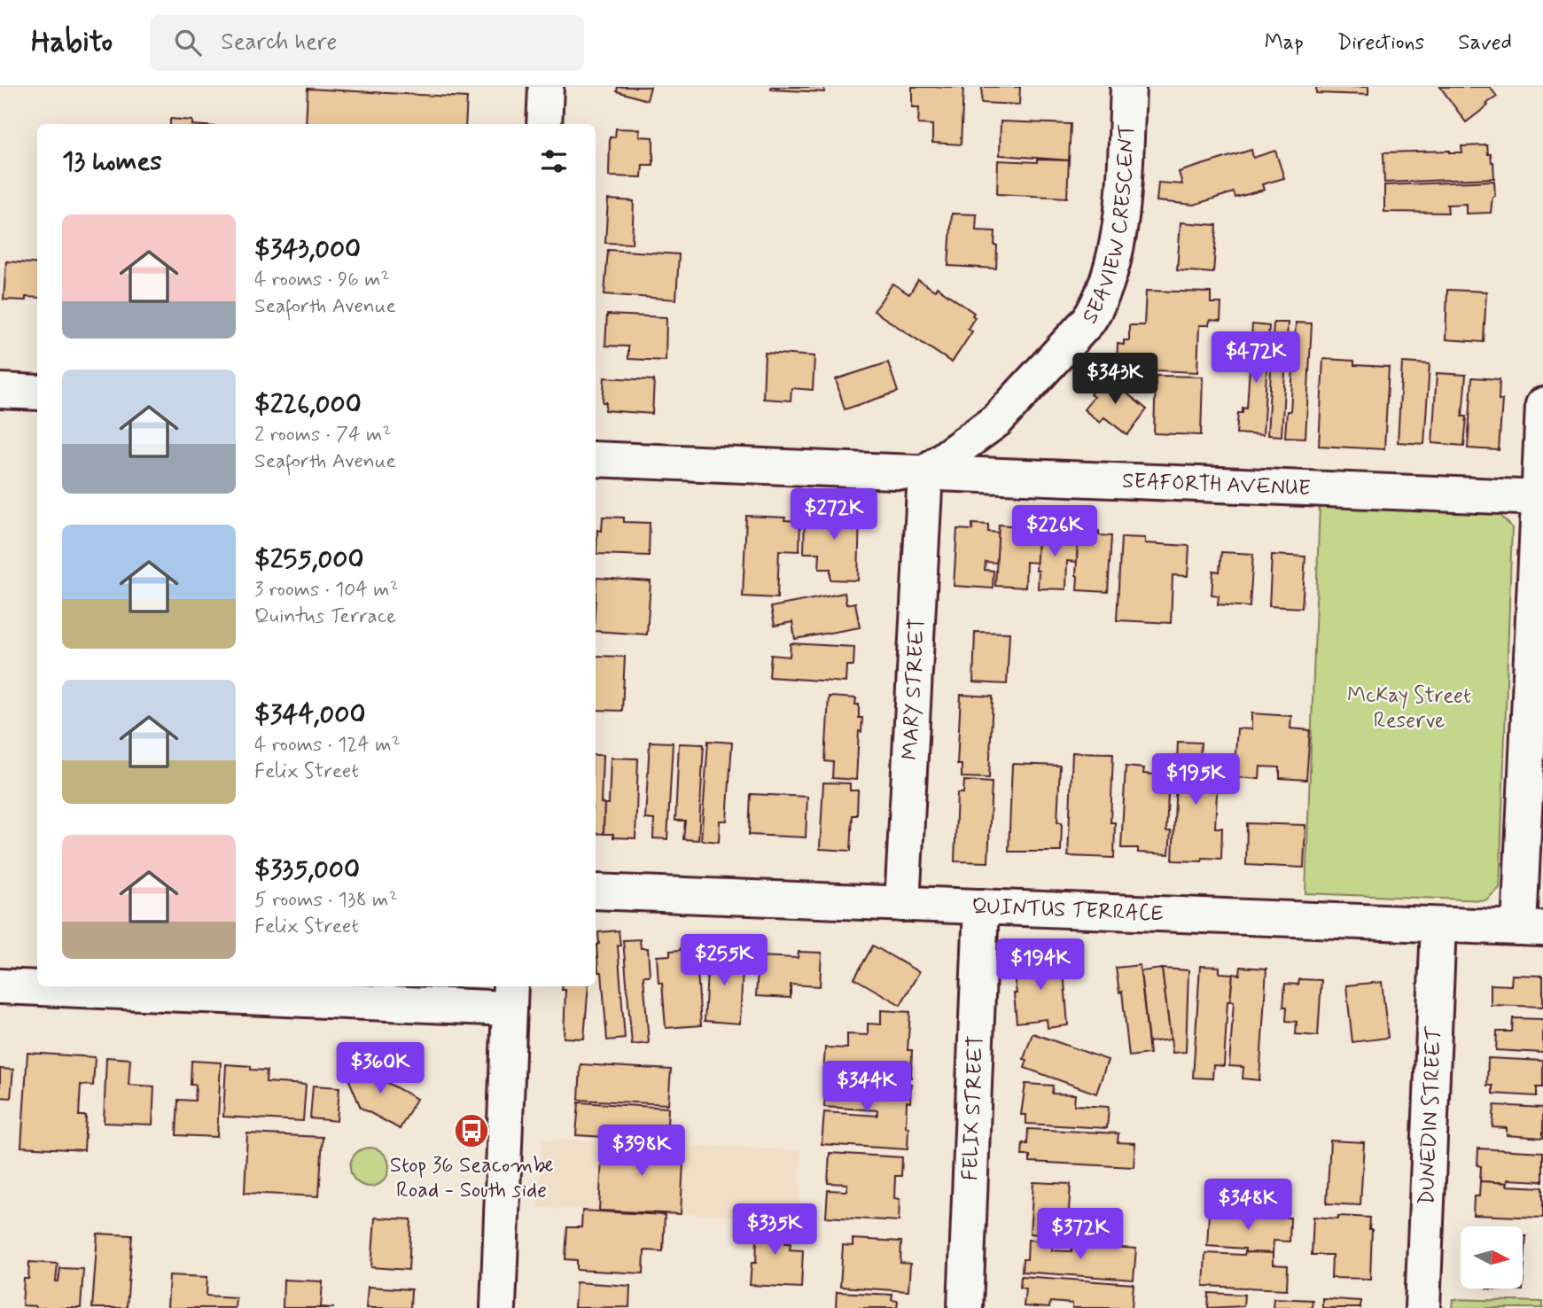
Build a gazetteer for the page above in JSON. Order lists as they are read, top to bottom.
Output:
{
  "streets": {
    "street": [
      "SEAVIEW CRESCENT",
      "SEAFORTH AVENUE",
      "MARY STREET",
      "QUINTUS TERRACE",
      "FELIX STREET",
      "DUNEDIN STREET"
    ]
  },
  "crossings": [
    ["SEAVIEW CRESCENT", "SEAFORTH AVENUE"],
    ["SEAVIEW CRESCENT", "MARY STREET"],
    ["SEAFORTH AVENUE", "MARY STREET"],
    ["MARY STREET", "QUINTUS TERRACE"],
    ["QUINTUS TERRACE", "FELIX STREET"],
    ["QUINTUS TERRACE", "DUNEDIN STREET"]
  ],
  "parks": ["McKay Street Reserve"],
  "places": {
    "bus stop": ["Stop 36 Seacombe Road - South side"]
  },
  "north": "right",
  "page": {
    "header": "Habito",
    "search": "Search here",
    "nav": ["Map", "Directions", "Saved"],
    "heading": "13 homes",
    "list": [
      {
        "name": "$343,000",
        "note": "4 rooms · 96 m² · Seaforth Avenue"
      },
      {
        "name": "$226,000",
        "note": "2 rooms · 74 m² · Seaforth Avenue"
      },
      {
        "name": "$255,000",
        "note": "3 rooms · 104 m² · Quintus Terrace"
      },
      {
        "name": "$344,000",
        "note": "4 rooms · 124 m² · Felix Street"
      },
      {
        "name": "$335,000",
        "note": "5 rooms · 138 m² · Felix Street"
      }
    ],
    "price": [
      "$472K",
      "$343K",
      "$272K",
      "$226K",
      "$195K",
      "$255K",
      "$194K",
      "$360K",
      "$344K",
      "$398K",
      "$348K",
      "$335K",
      "$372K"
    ]
  }
}
